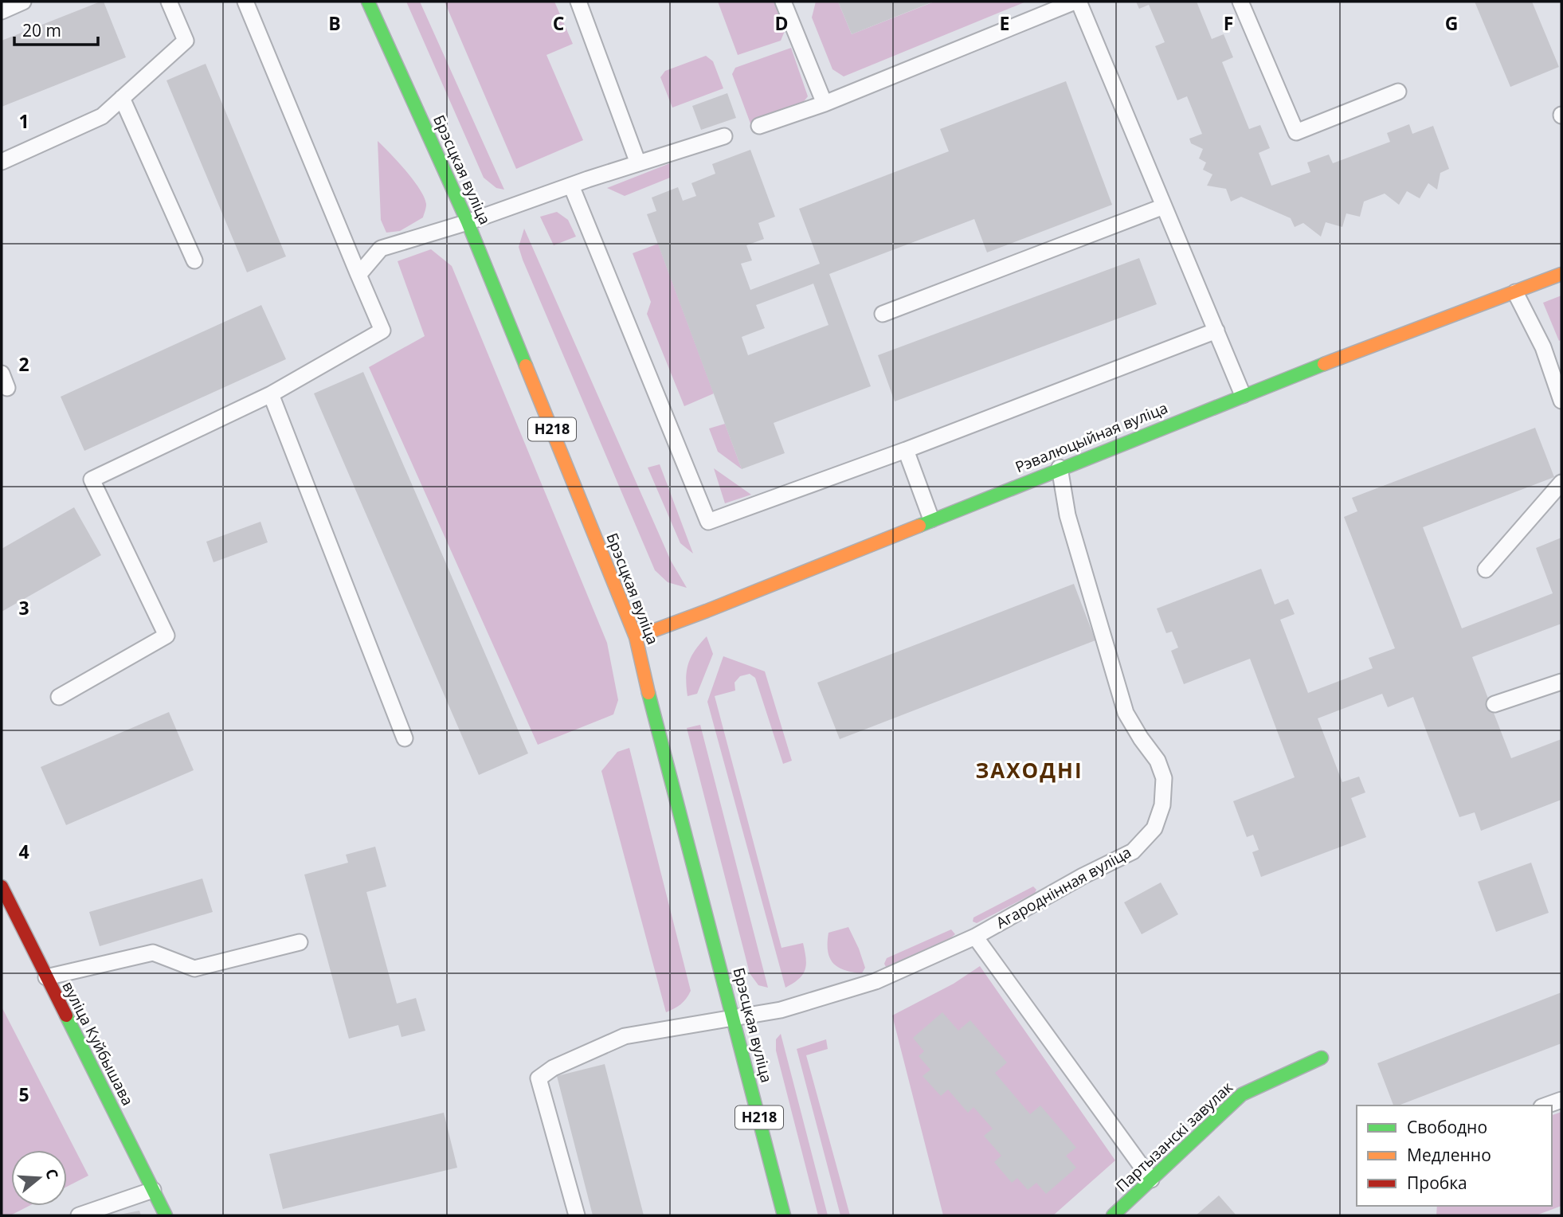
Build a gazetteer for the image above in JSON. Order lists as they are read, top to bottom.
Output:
{
  "streets": {
    "street": [
      "Брэсцкая вуліца",
      "Н218",
      "Рэвалюцыйная вуліца",
      "вуліца Куйбышава",
      "Партызанскі завулак"
    ],
    "lane": ["Агароднінная вуліца"]
  },
  "crossings": [
    ["Брэсцкая вуліца", "Рэвалюцыйная вуліца"],
    ["Брэсцкая вуліца", "Агароднінная вуліца"],
    ["Рэвалюцыйная вуліца", "Агароднінная вуліца"]
  ],
  "districts": ["ЗАХОДНІ"],
  "legend": ["Свободно", "Медленно", "Пробка"],
  "scale_bar": "20 m",
  "north": "right",
  "grid": {
    "columns": [
      "B",
      "C",
      "D",
      "E",
      "F",
      "G"
    ],
    "rows": [
      "1",
      "2",
      "3",
      "4",
      "5"
    ]
  }
}
